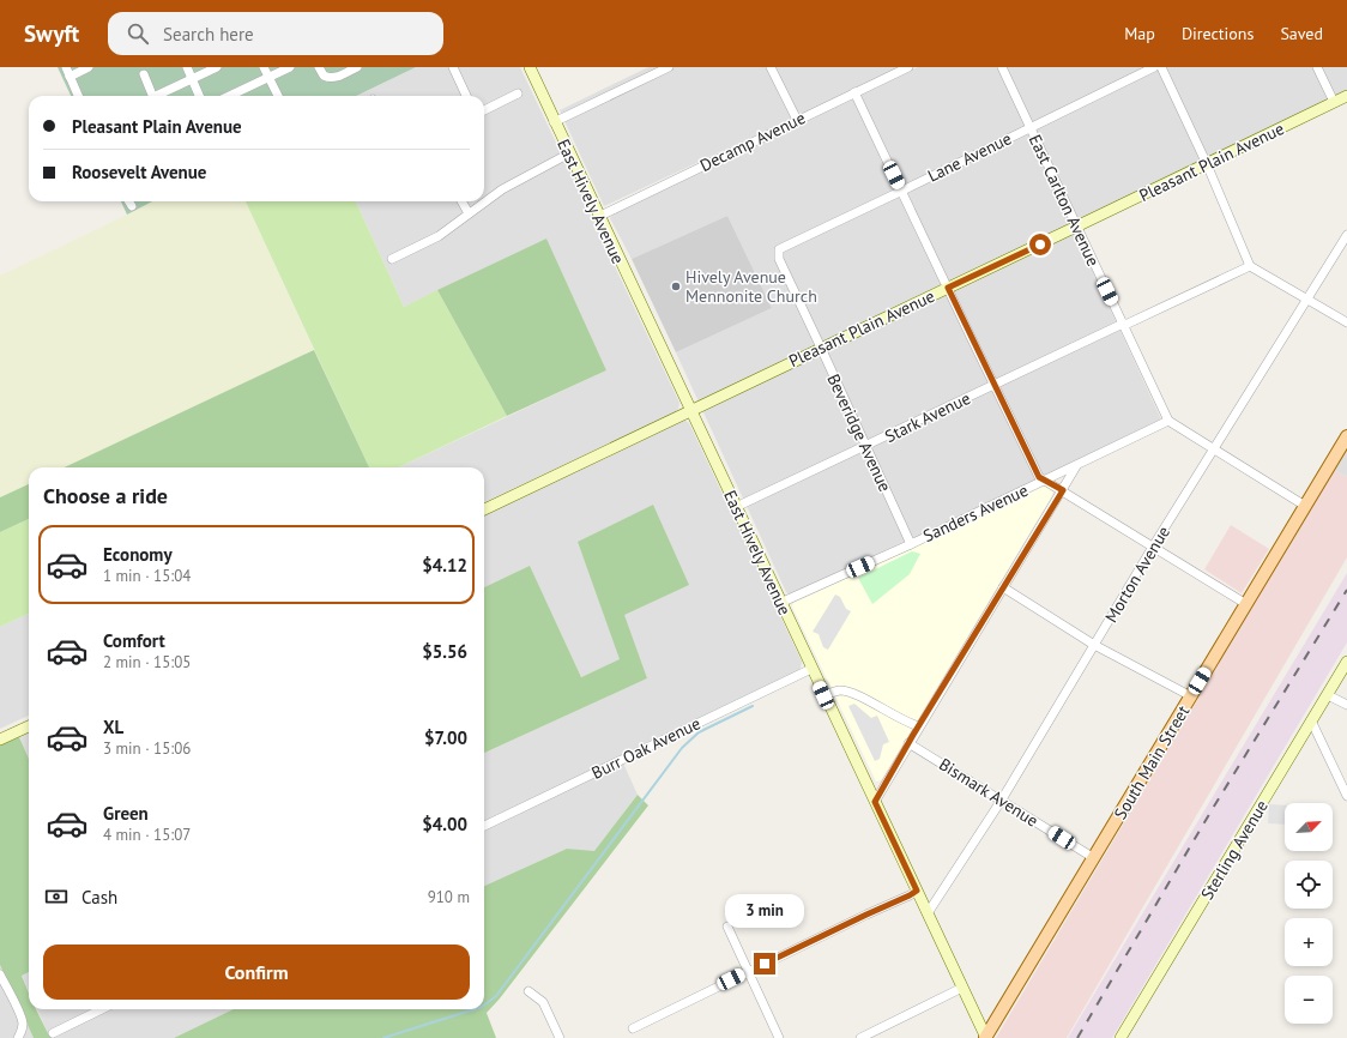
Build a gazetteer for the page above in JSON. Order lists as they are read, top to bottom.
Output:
{
  "streets": {
    "main road": ["South Main Street"],
    "street": [
      "Decamp Avenue",
      "Lane Avenue",
      "Pleasant Plain Avenue",
      "East Carlton Avenue",
      "East Hively Avenue",
      "Stark Avenue",
      "Beveridge Avenue",
      "Sanders Avenue",
      "Morton Avenue",
      "Burr Oak Avenue",
      "Bismark Avenue",
      "Sterling Avenue"
    ]
  },
  "crossings": [
    ["Decamp Avenue", "East Hively Avenue"],
    ["Lane Avenue", "East Carlton Avenue"],
    ["Lane Avenue", "Beveridge Avenue"],
    ["Pleasant Plain Avenue", "East Carlton Avenue"],
    ["Pleasant Plain Avenue", "East Hively Avenue"],
    ["Pleasant Plain Avenue", "Beveridge Avenue"],
    ["East Carlton Avenue", "Stark Avenue"],
    ["East Carlton Avenue", "Sanders Avenue"],
    ["East Hively Avenue", "Stark Avenue"],
    ["East Hively Avenue", "Sanders Avenue"],
    ["East Hively Avenue", "Morton Avenue"],
    ["East Hively Avenue", "Burr Oak Avenue"],
    ["East Hively Avenue", "South Main Street"],
    ["Stark Avenue", "Beveridge Avenue"],
    ["Beveridge Avenue", "Sanders Avenue"],
    ["Morton Avenue", "Bismark Avenue"],
    ["South Main Street", "Bismark Avenue"]
  ],
  "places": ["Hively Avenue Mennonite Church"],
  "north": "top right",
  "page": {
    "header": "Swyft",
    "search": "Search here",
    "nav": ["Map", "Directions", "Saved"],
    "banner": ["Pleasant Plain Avenue", "Roosevelt Avenue"],
    "heading": "Choose a ride",
    "list": [
      {
        "name": "Economy",
        "note": "1 min · 15:04",
        "value": "$4.12"
      },
      {
        "name": "Comfort",
        "note": "2 min · 15:05",
        "value": "$5.56"
      },
      {
        "name": "XL",
        "note": "3 min · 15:06",
        "value": "$7.00"
      },
      {
        "name": "Green",
        "note": "4 min · 15:07",
        "value": "$4.00"
      }
    ],
    "map_buttons": ["+", "−"],
    "pay": ["Cash", "910 m"],
    "bubble": "3 min",
    "buttons": "Confirm"
  }
}
